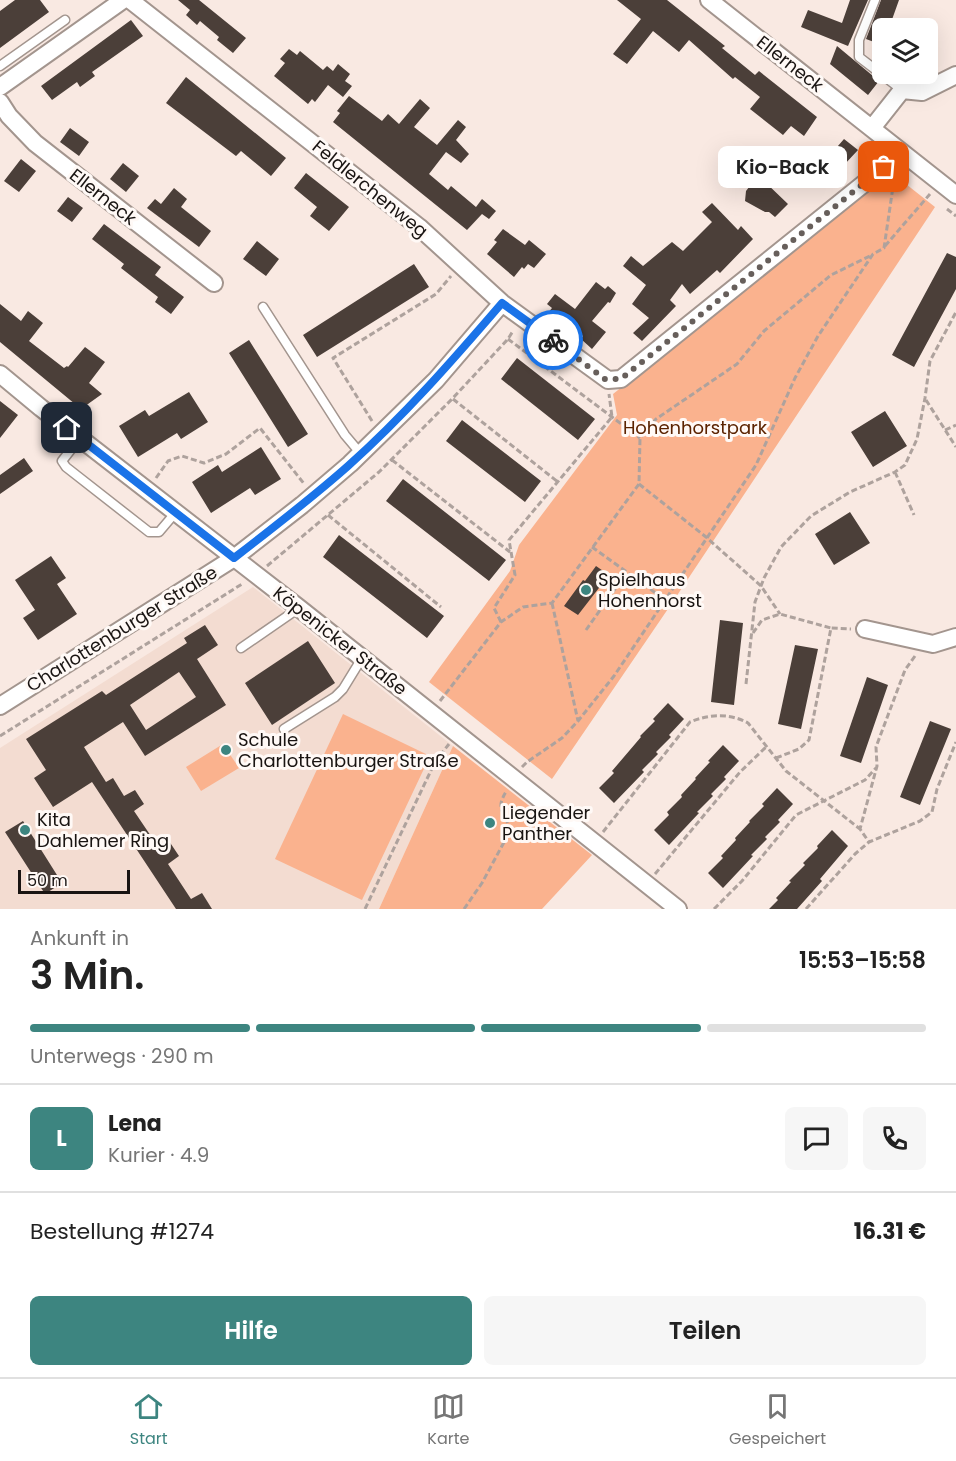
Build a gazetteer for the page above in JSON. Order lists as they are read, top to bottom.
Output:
{
  "streets": {
    "street": [
      "Ellerneck",
      "Feldlerchenweg",
      "Charlottenburger Straße",
      "Köpenicker Straße"
    ]
  },
  "crossings": [
    ["Feldlerchenweg", "Charlottenburger Straße"],
    ["Charlottenburger Straße", "Köpenicker Straße"]
  ],
  "parks": ["Hohenhorstpark"],
  "places": [
    "Kio-Back",
    "Spielhaus Hohenhorst",
    "Schule Charlottenburger Straße",
    "Liegender Panther",
    "Kita Dahlemer Ring"
  ],
  "scale_bar": "50 m",
  "page": {
    "bubble": "Kio-Back",
    "scale": "50 m",
    "heading": ["3 Min.", "Ankunft in", "15:53–15:58"],
    "panel": [
      "Lena",
      "Kurier · 4.9",
      "Bestellung #1274",
      "16.31 €"
    ],
    "bar": "Unterwegs · 290 m",
    "round": "L",
    "buttons": ["Hilfe", "Teilen"],
    "tabs": ["Start", "Karte", "Gespeichert"]
  }
}
